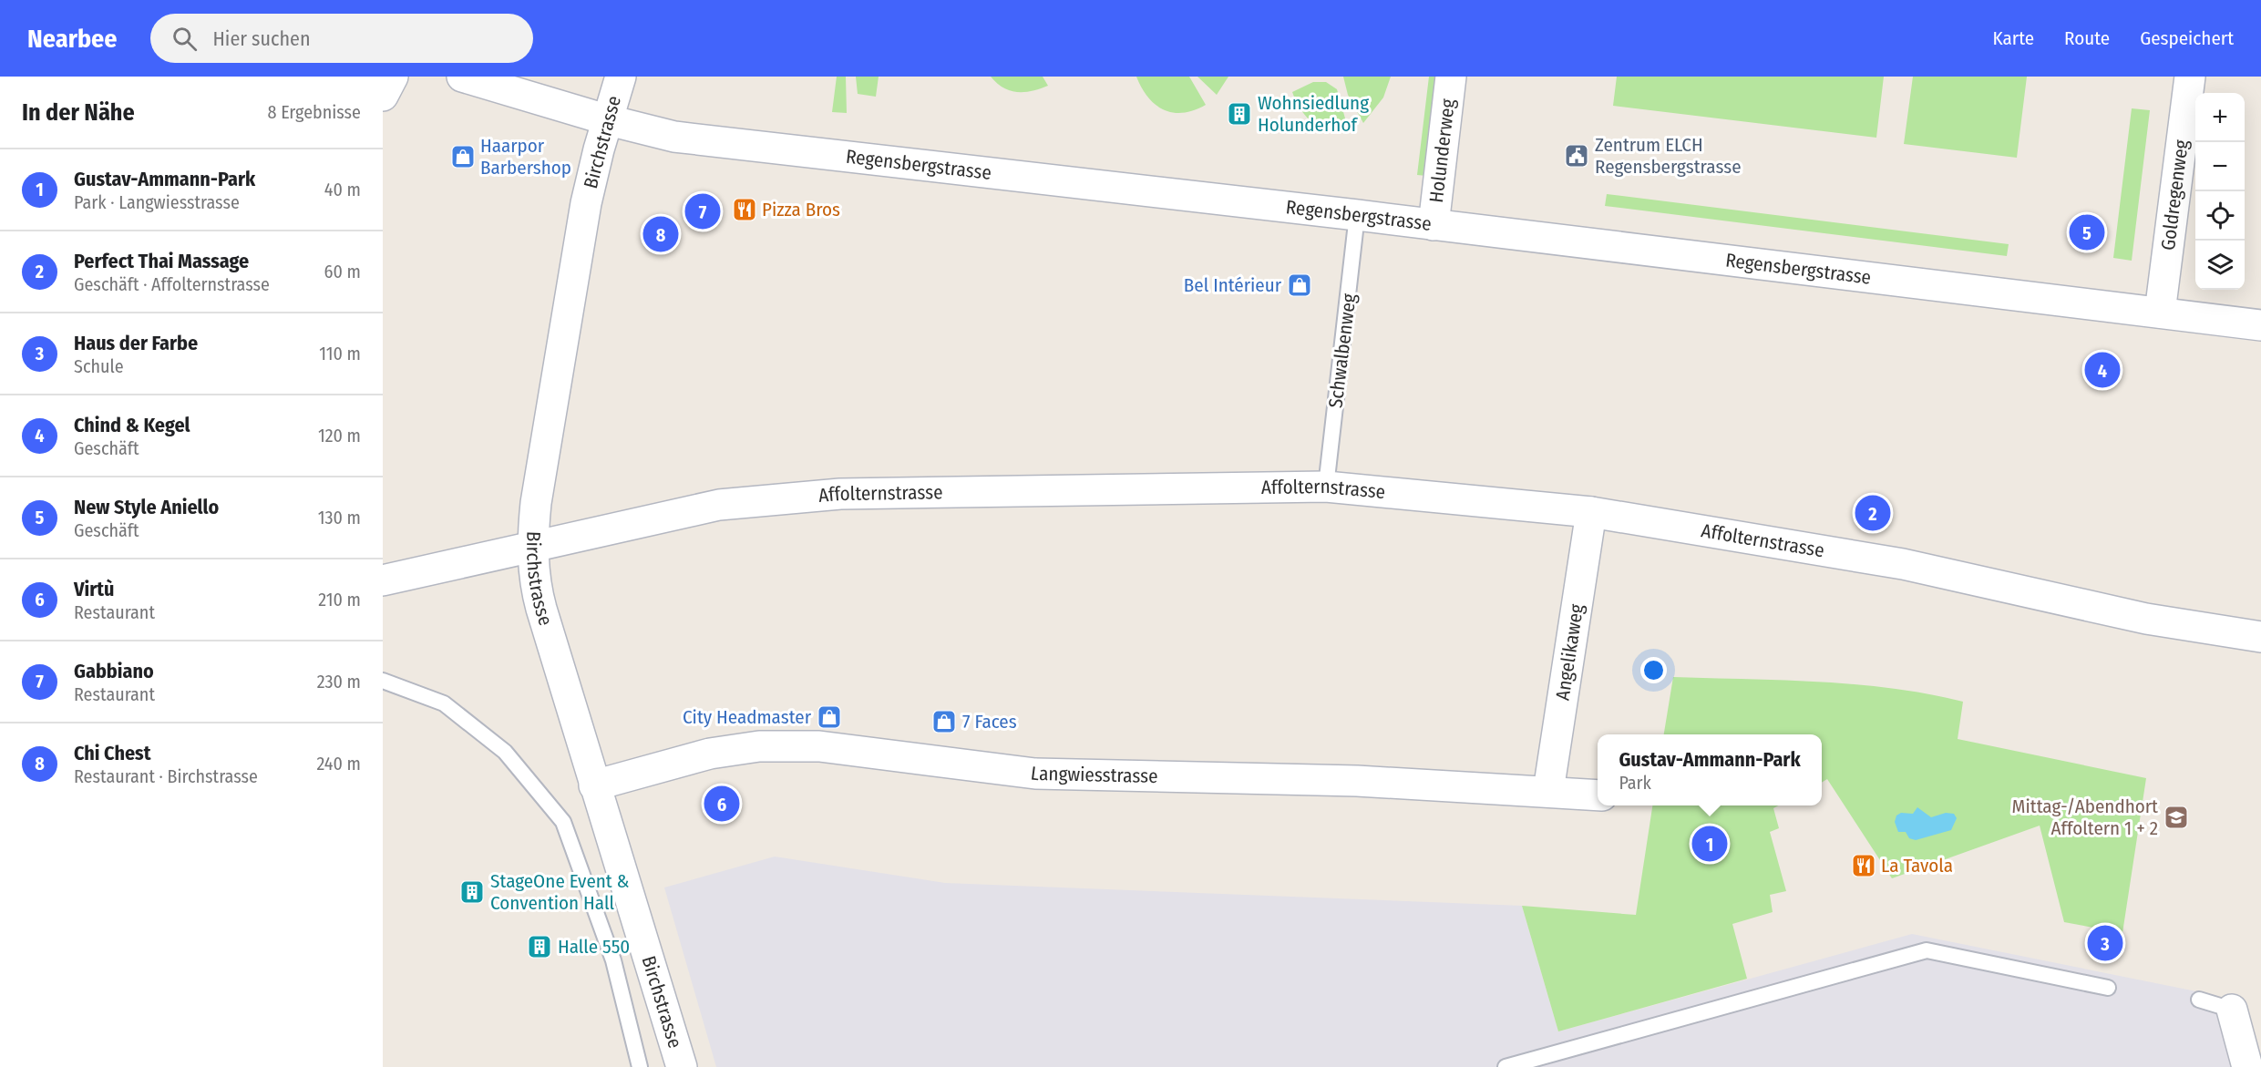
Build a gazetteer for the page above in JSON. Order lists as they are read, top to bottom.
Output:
{
  "streets": {
    "street": [
      "Birchstrasse",
      "Holunderweg",
      "Regensbergstrasse",
      "Goldregenweg",
      "Affolternstrasse",
      "Angelikaweg",
      "Langwiesstrasse"
    ],
    "lane": ["Schwalbenweg"]
  },
  "crossings": [
    ["Birchstrasse", "Regensbergstrasse"],
    ["Birchstrasse", "Affolternstrasse"],
    ["Birchstrasse", "Langwiesstrasse"],
    ["Holunderweg", "Regensbergstrasse"],
    ["Regensbergstrasse", "Goldregenweg"],
    ["Regensbergstrasse", "Schwalbenweg"],
    ["Schwalbenweg", "Affolternstrasse"],
    ["Affolternstrasse", "Angelikaweg"],
    ["Angelikaweg", "Langwiesstrasse"]
  ],
  "places": {
    "building": ["Wohnsiedlung Holunderhof", "StageOne Event & Convention Hall", "Halle 550"],
    "public building": ["Zentrum ELCH Regensbergstrasse"],
    "shop": [
      "Haarpor Barbershop",
      "Bel Intérieur",
      "City Headmaster",
      "7 Faces"
    ],
    "restaurant": ["Pizza Bros", "La Tavola"],
    "school or university": ["Mittag-/Abendhort Affoltern 1 + 2"]
  },
  "page": {
    "header": "Nearbee",
    "search": "Hier suchen",
    "nav": ["Karte", "Route", "Gespeichert"],
    "heading": ["In der Nähe", "8 Ergebnisse"],
    "map_buttons": ["+", "−"],
    "list": [
      {
        "mark": "1",
        "name": "Gustav-Ammann-Park",
        "note": "Park · Langwiesstrasse",
        "value": "40 m"
      },
      {
        "mark": "2",
        "name": "Perfect Thai Massage",
        "note": "Geschäft · Affolternstrasse",
        "value": "60 m"
      },
      {
        "mark": "3",
        "name": "Haus der Farbe",
        "note": "Schule",
        "value": "110 m"
      },
      {
        "mark": "4",
        "name": "Chind & Kegel",
        "note": "Geschäft",
        "value": "120 m"
      },
      {
        "mark": "5",
        "name": "New Style Aniello",
        "note": "Geschäft",
        "value": "130 m"
      },
      {
        "mark": "6",
        "name": "Virtù",
        "note": "Restaurant",
        "value": "210 m"
      },
      {
        "mark": "7",
        "name": "Gabbiano",
        "note": "Restaurant",
        "value": "230 m"
      },
      {
        "mark": "8",
        "name": "Chi Chest",
        "note": "Restaurant · Birchstrasse",
        "value": "240 m"
      }
    ],
    "pins": [
      "7",
      "5",
      "8",
      "4",
      "2",
      "6",
      "1",
      "3"
    ],
    "popup": ["Gustav-Ammann-Park", "Park"]
  }
}
